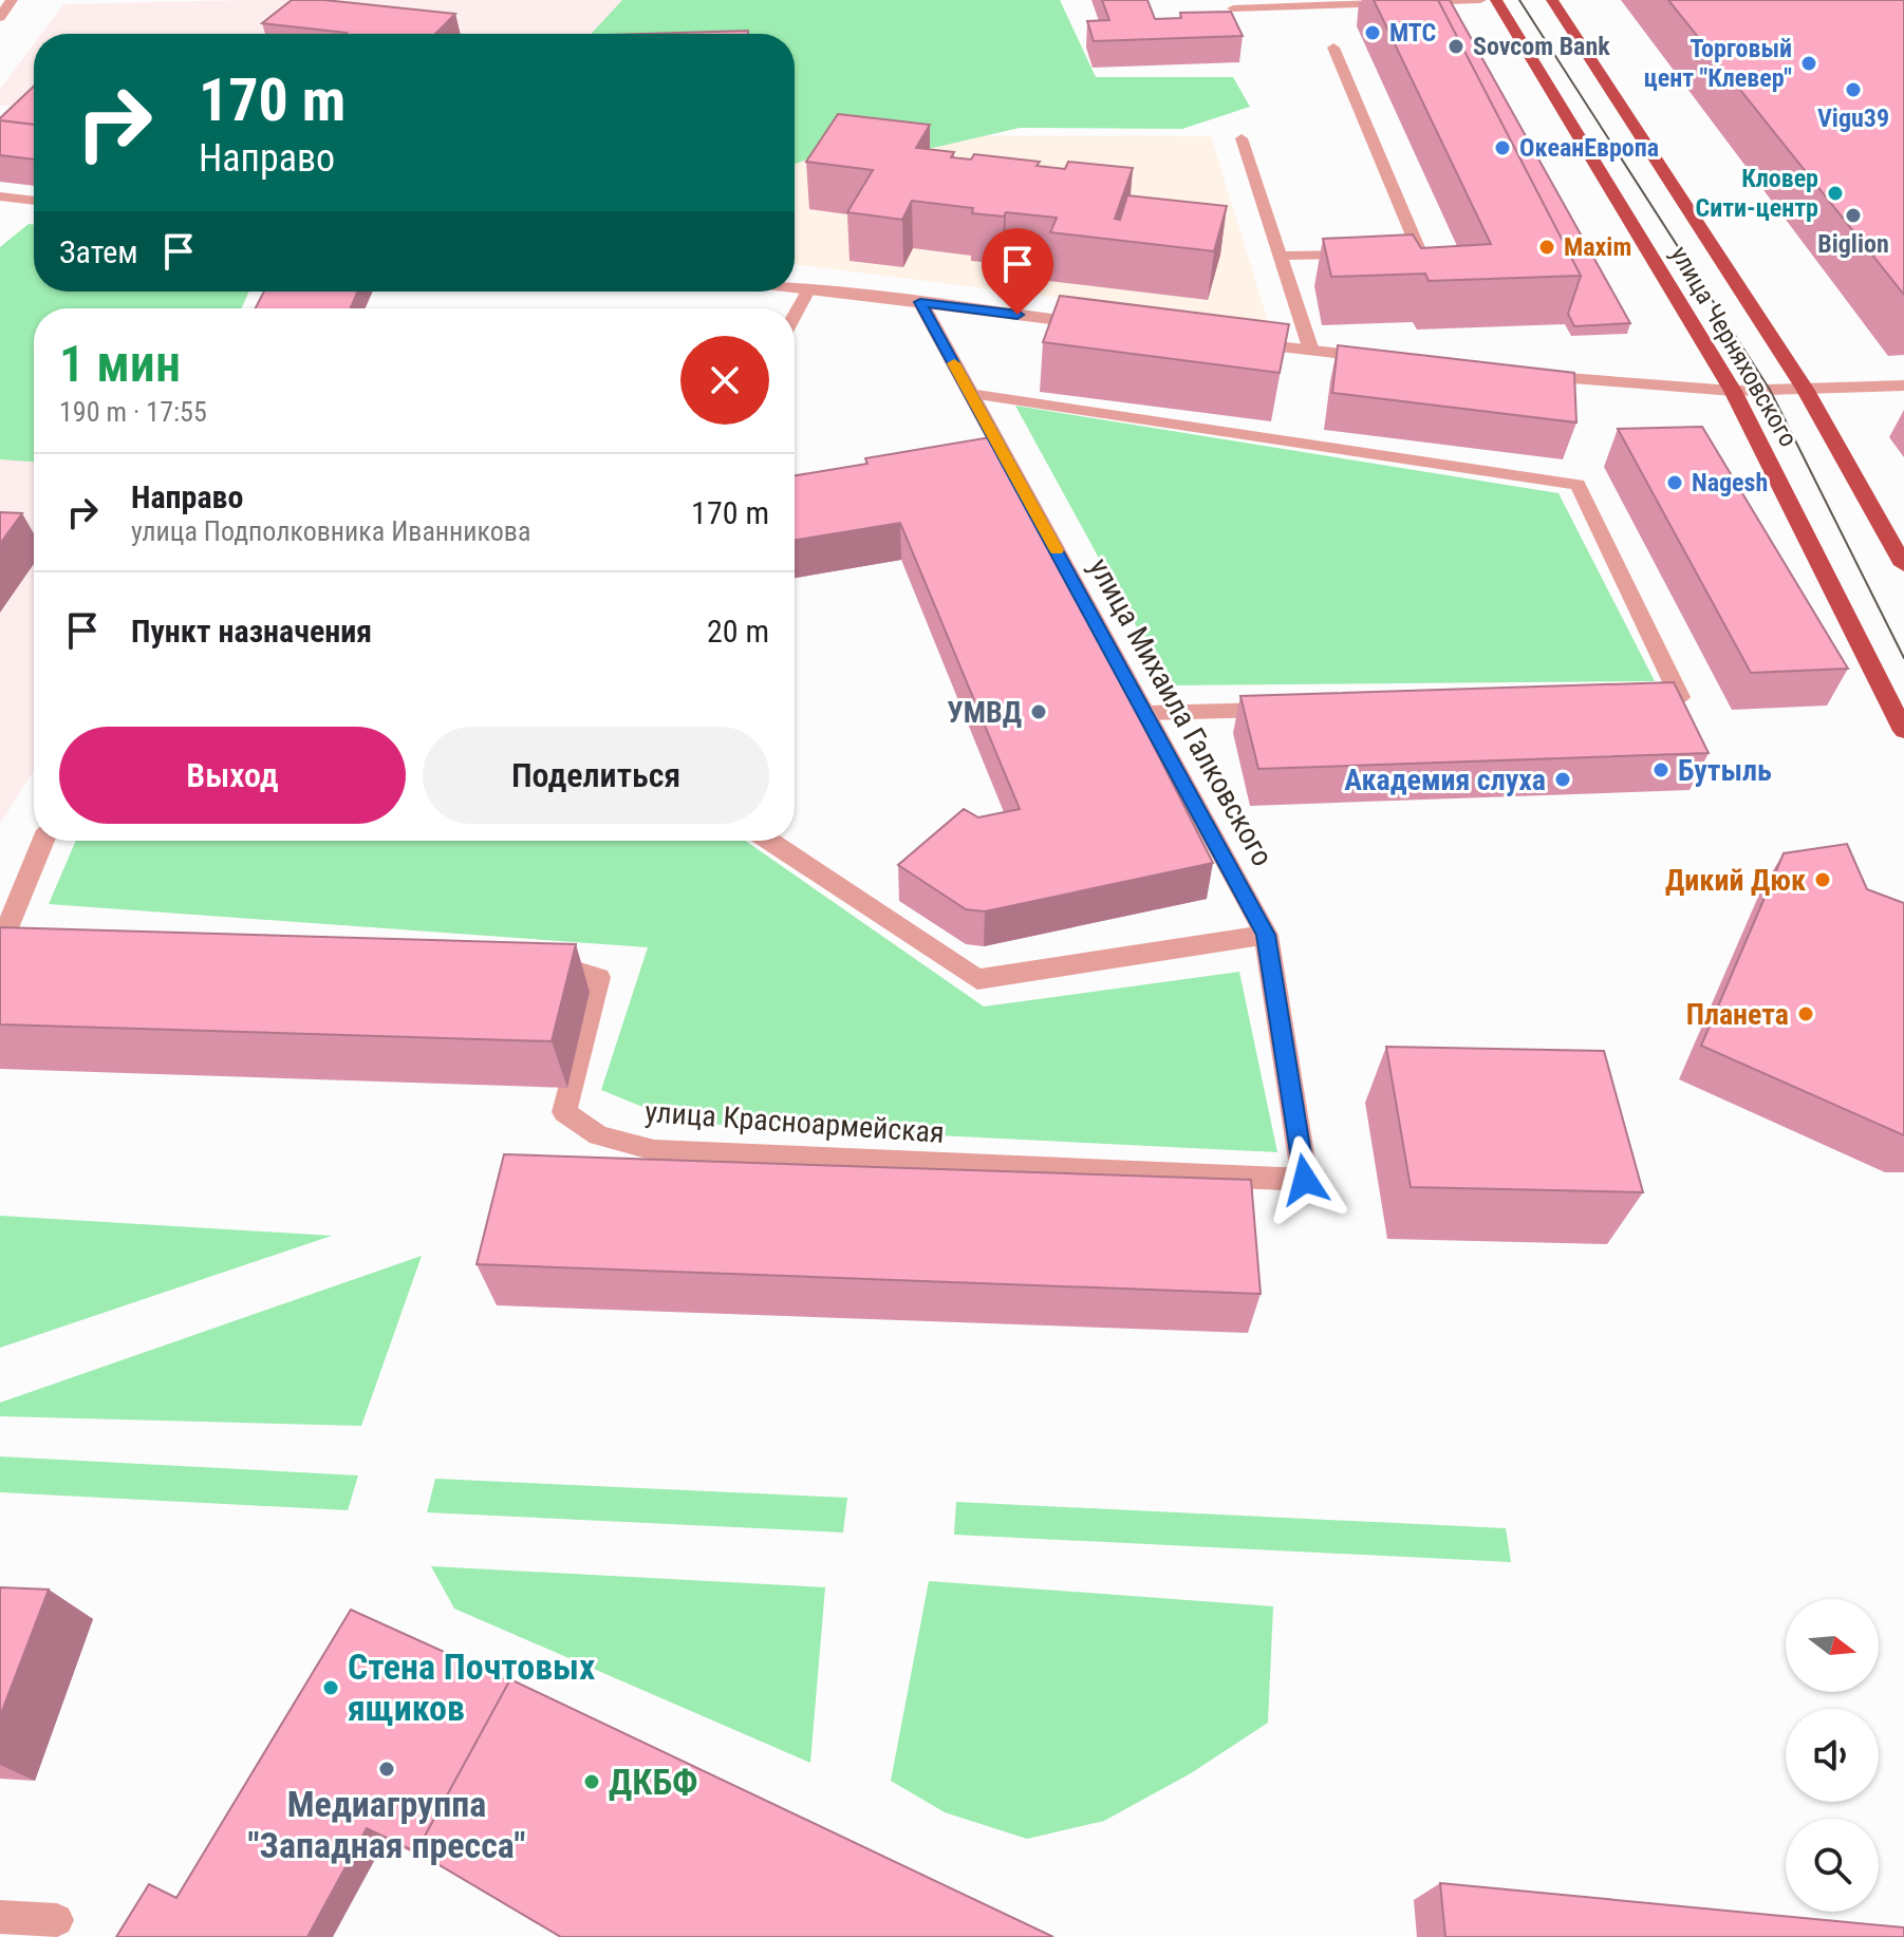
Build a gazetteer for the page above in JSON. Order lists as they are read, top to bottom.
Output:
{
  "streets": {
    "main road": ["улица Черняховского"],
    "street": ["улица Михаила Галковского"],
    "lane": ["улица Красноармейская"]
  },
  "crossings": [
    ["улица Михаила Галковского", "улица Красноармейская"]
  ],
  "places": [
    "МТС",
    "Sovcom Bank",
    "Торговый цент \"Клевер\"",
    "Vigu39",
    "ОкеанЕвропа",
    "Кловер Сити-центр",
    "Biglion",
    "Maxim",
    "Nagesh",
    "УМВД",
    "Бутыль",
    "Академия слуха",
    "Дикий Дюк",
    "Планета",
    "Стена Почтовых ящиков",
    "Медиагруппа \"Западная пресса\"",
    "ДКБФ"
  ],
  "north": "right",
  "page": {
    "turn": ["170 m", "Направо"],
    "then": "Затем",
    "heading": ["1 мин", "190 m · 17:55"],
    "list": [
      {
        "name": "Направо",
        "note": "улица Подполковника Иванникова",
        "value": "170 m"
      },
      {
        "name": "Пункт назначения",
        "value": "20 m"
      }
    ],
    "buttons": ["Выход", "Поделиться"]
  }
}
